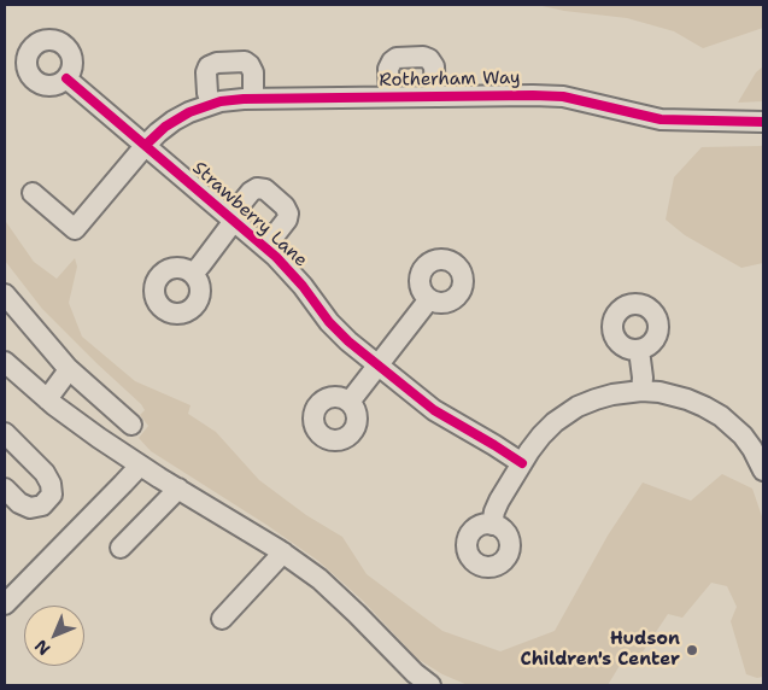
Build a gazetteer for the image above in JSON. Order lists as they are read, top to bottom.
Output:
{
  "streets": {
    "street": ["Rotherham Way", "Strawberry Lane"]
  },
  "crossings": [
    ["Rotherham Way", "Strawberry Lane"]
  ],
  "places": ["Hudson Children's Center"],
  "north": "bottom left"
}
